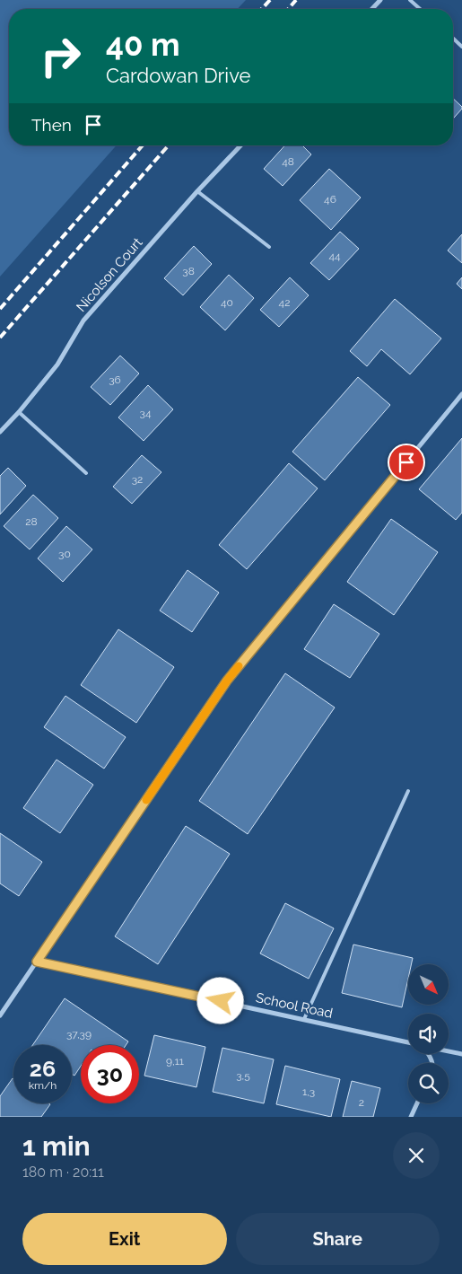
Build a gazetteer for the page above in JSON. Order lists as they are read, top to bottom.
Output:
{
  "streets": {
    "street": ["Nicolson Court", "School Road"]
  },
  "house_numbers": [
    "48",
    "46",
    "44",
    "38",
    "40",
    "42",
    "36",
    "34",
    "32",
    "28",
    "30",
    "37,39",
    "9,11",
    "3,5",
    "1,3",
    "2"
  ],
  "north": "bottom right",
  "page": {
    "turn": ["40 m", "Cardowan Drive"],
    "then": "Then",
    "speed": "26 km/h",
    "limit": "30",
    "heading": ["1 min", "180 m · 20:11"],
    "buttons": ["Exit", "Share"]
  }
}
